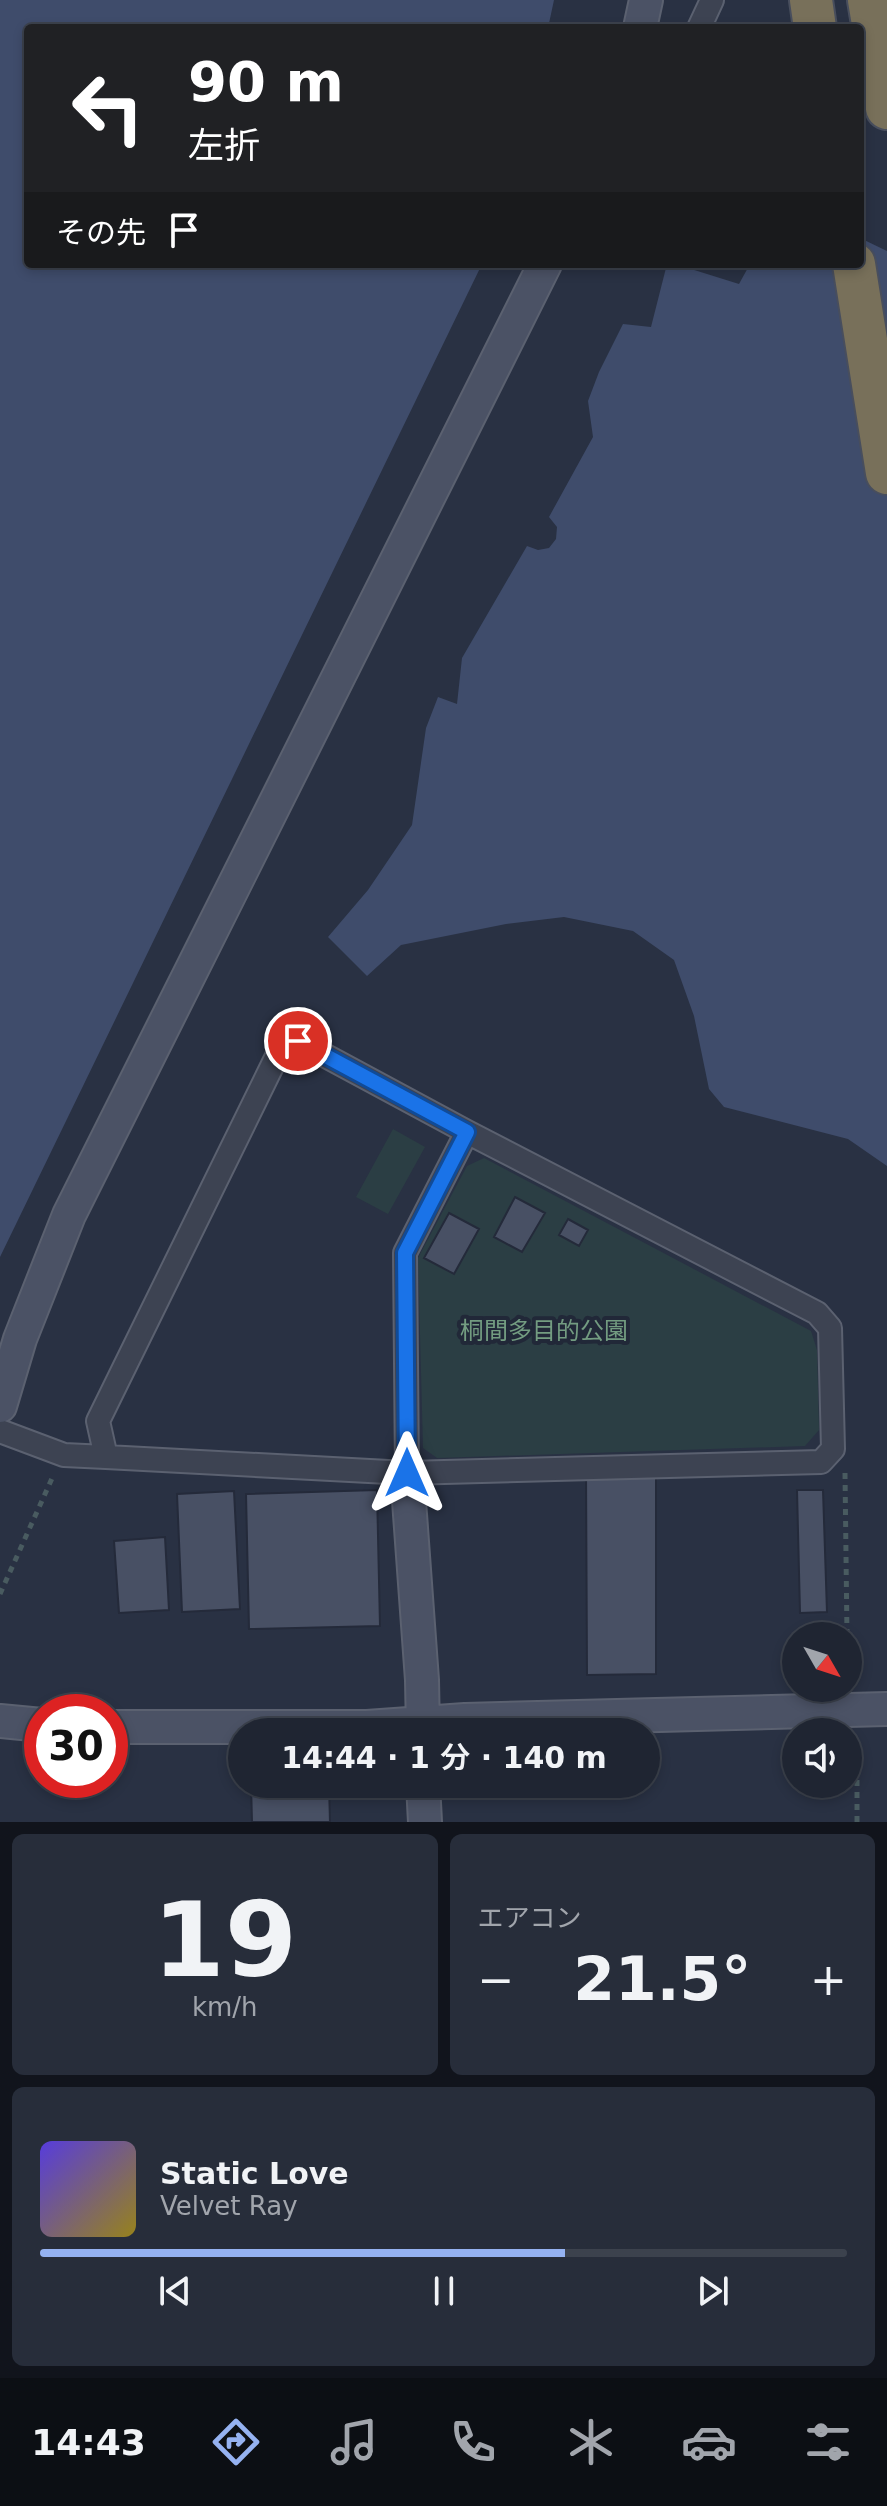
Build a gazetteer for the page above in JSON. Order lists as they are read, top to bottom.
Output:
{
  "parks": ["桐間多目的公園"],
  "north": "bottom right",
  "page": {
    "turn": ["90 m", "左折"],
    "then": "その先",
    "limit": "30",
    "trip": "14:44 · 1 分 · 140 m",
    "tile": [
      ["19", "km/h"],
      "エアコン"
    ],
    "heat": ["−", "21.5°", "+"],
    "song": ["Static Love", "Velvet Ray"],
    "tabs": "14:43"
  }
}
